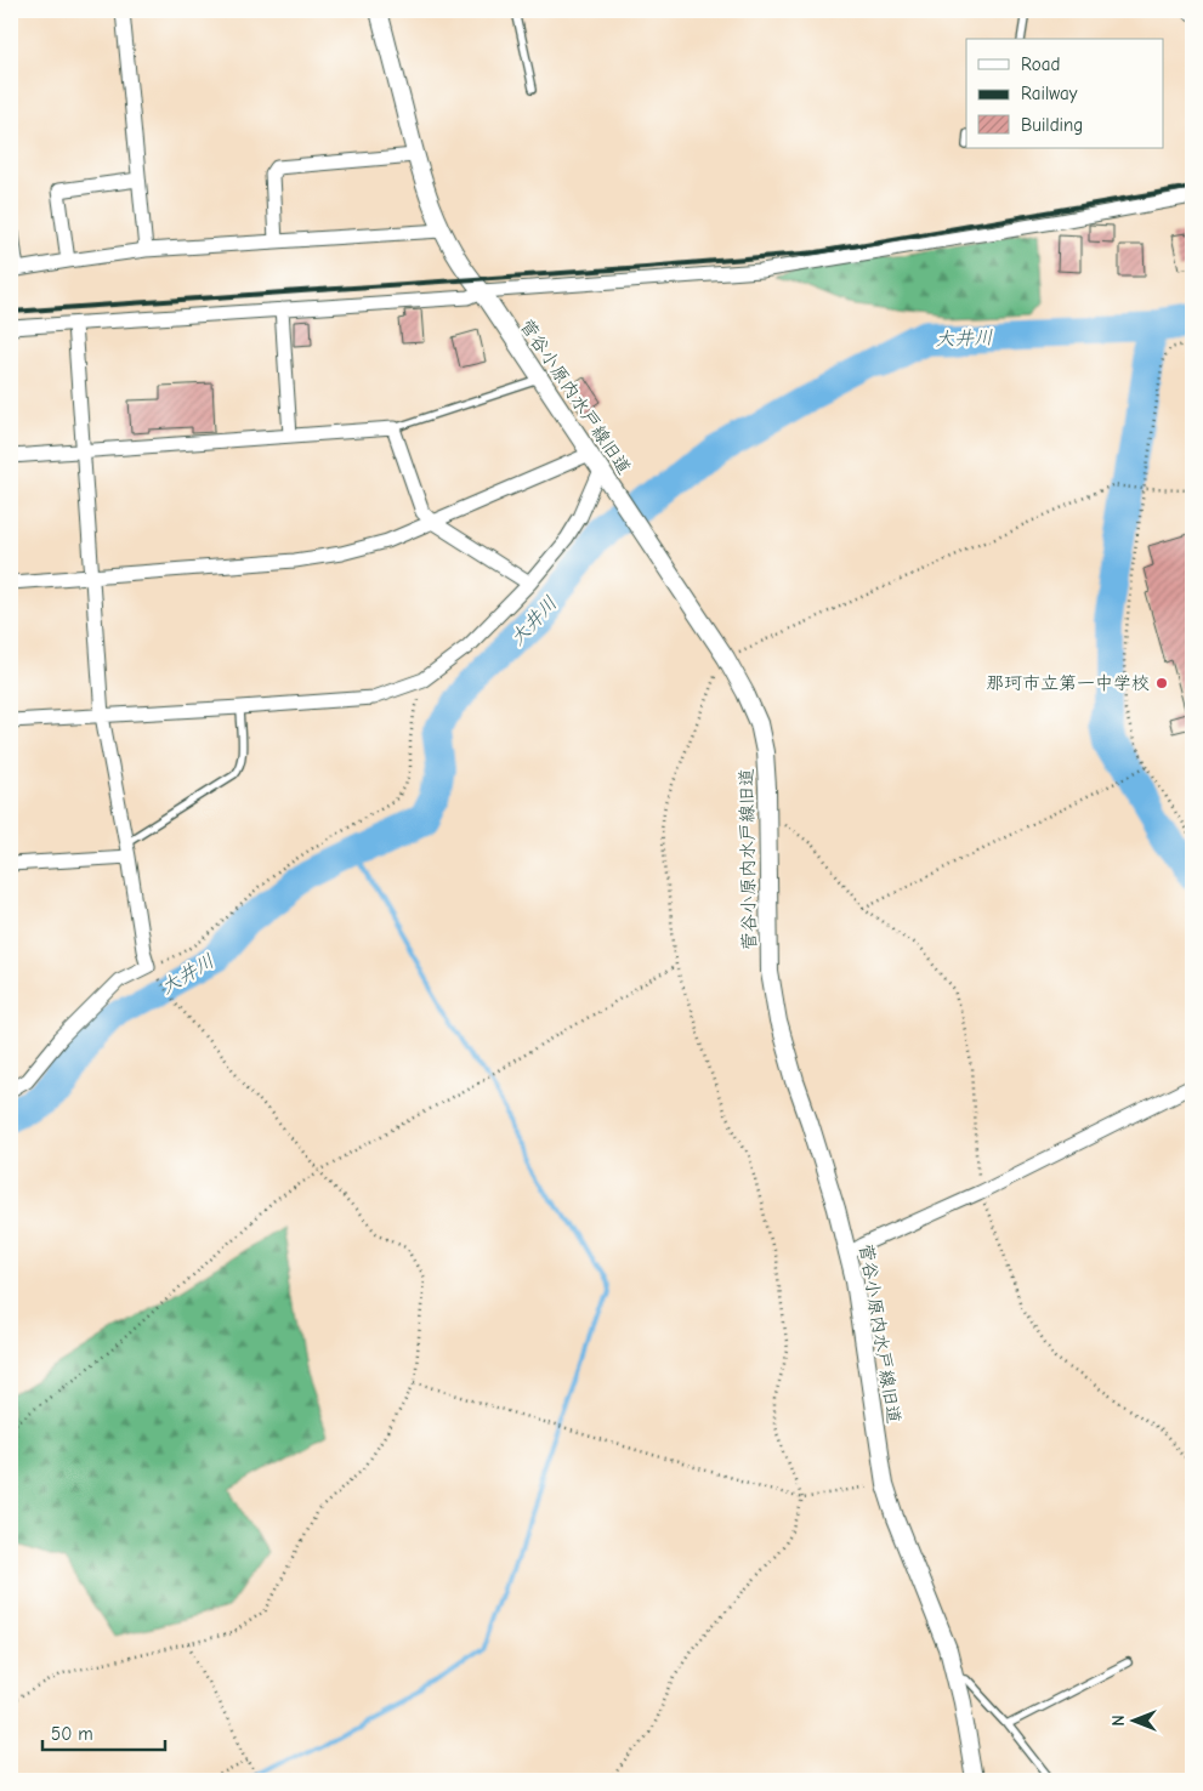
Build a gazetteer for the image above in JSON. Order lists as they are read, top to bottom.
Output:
{
  "streets": {
    "street": ["菅谷小原内水戸線旧道"]
  },
  "water": ["大井川"],
  "places": ["那珂市立第一中学校"],
  "legend": ["Road", "Railway", "Building"],
  "scale_bar": "50 m",
  "north": "left"
}
